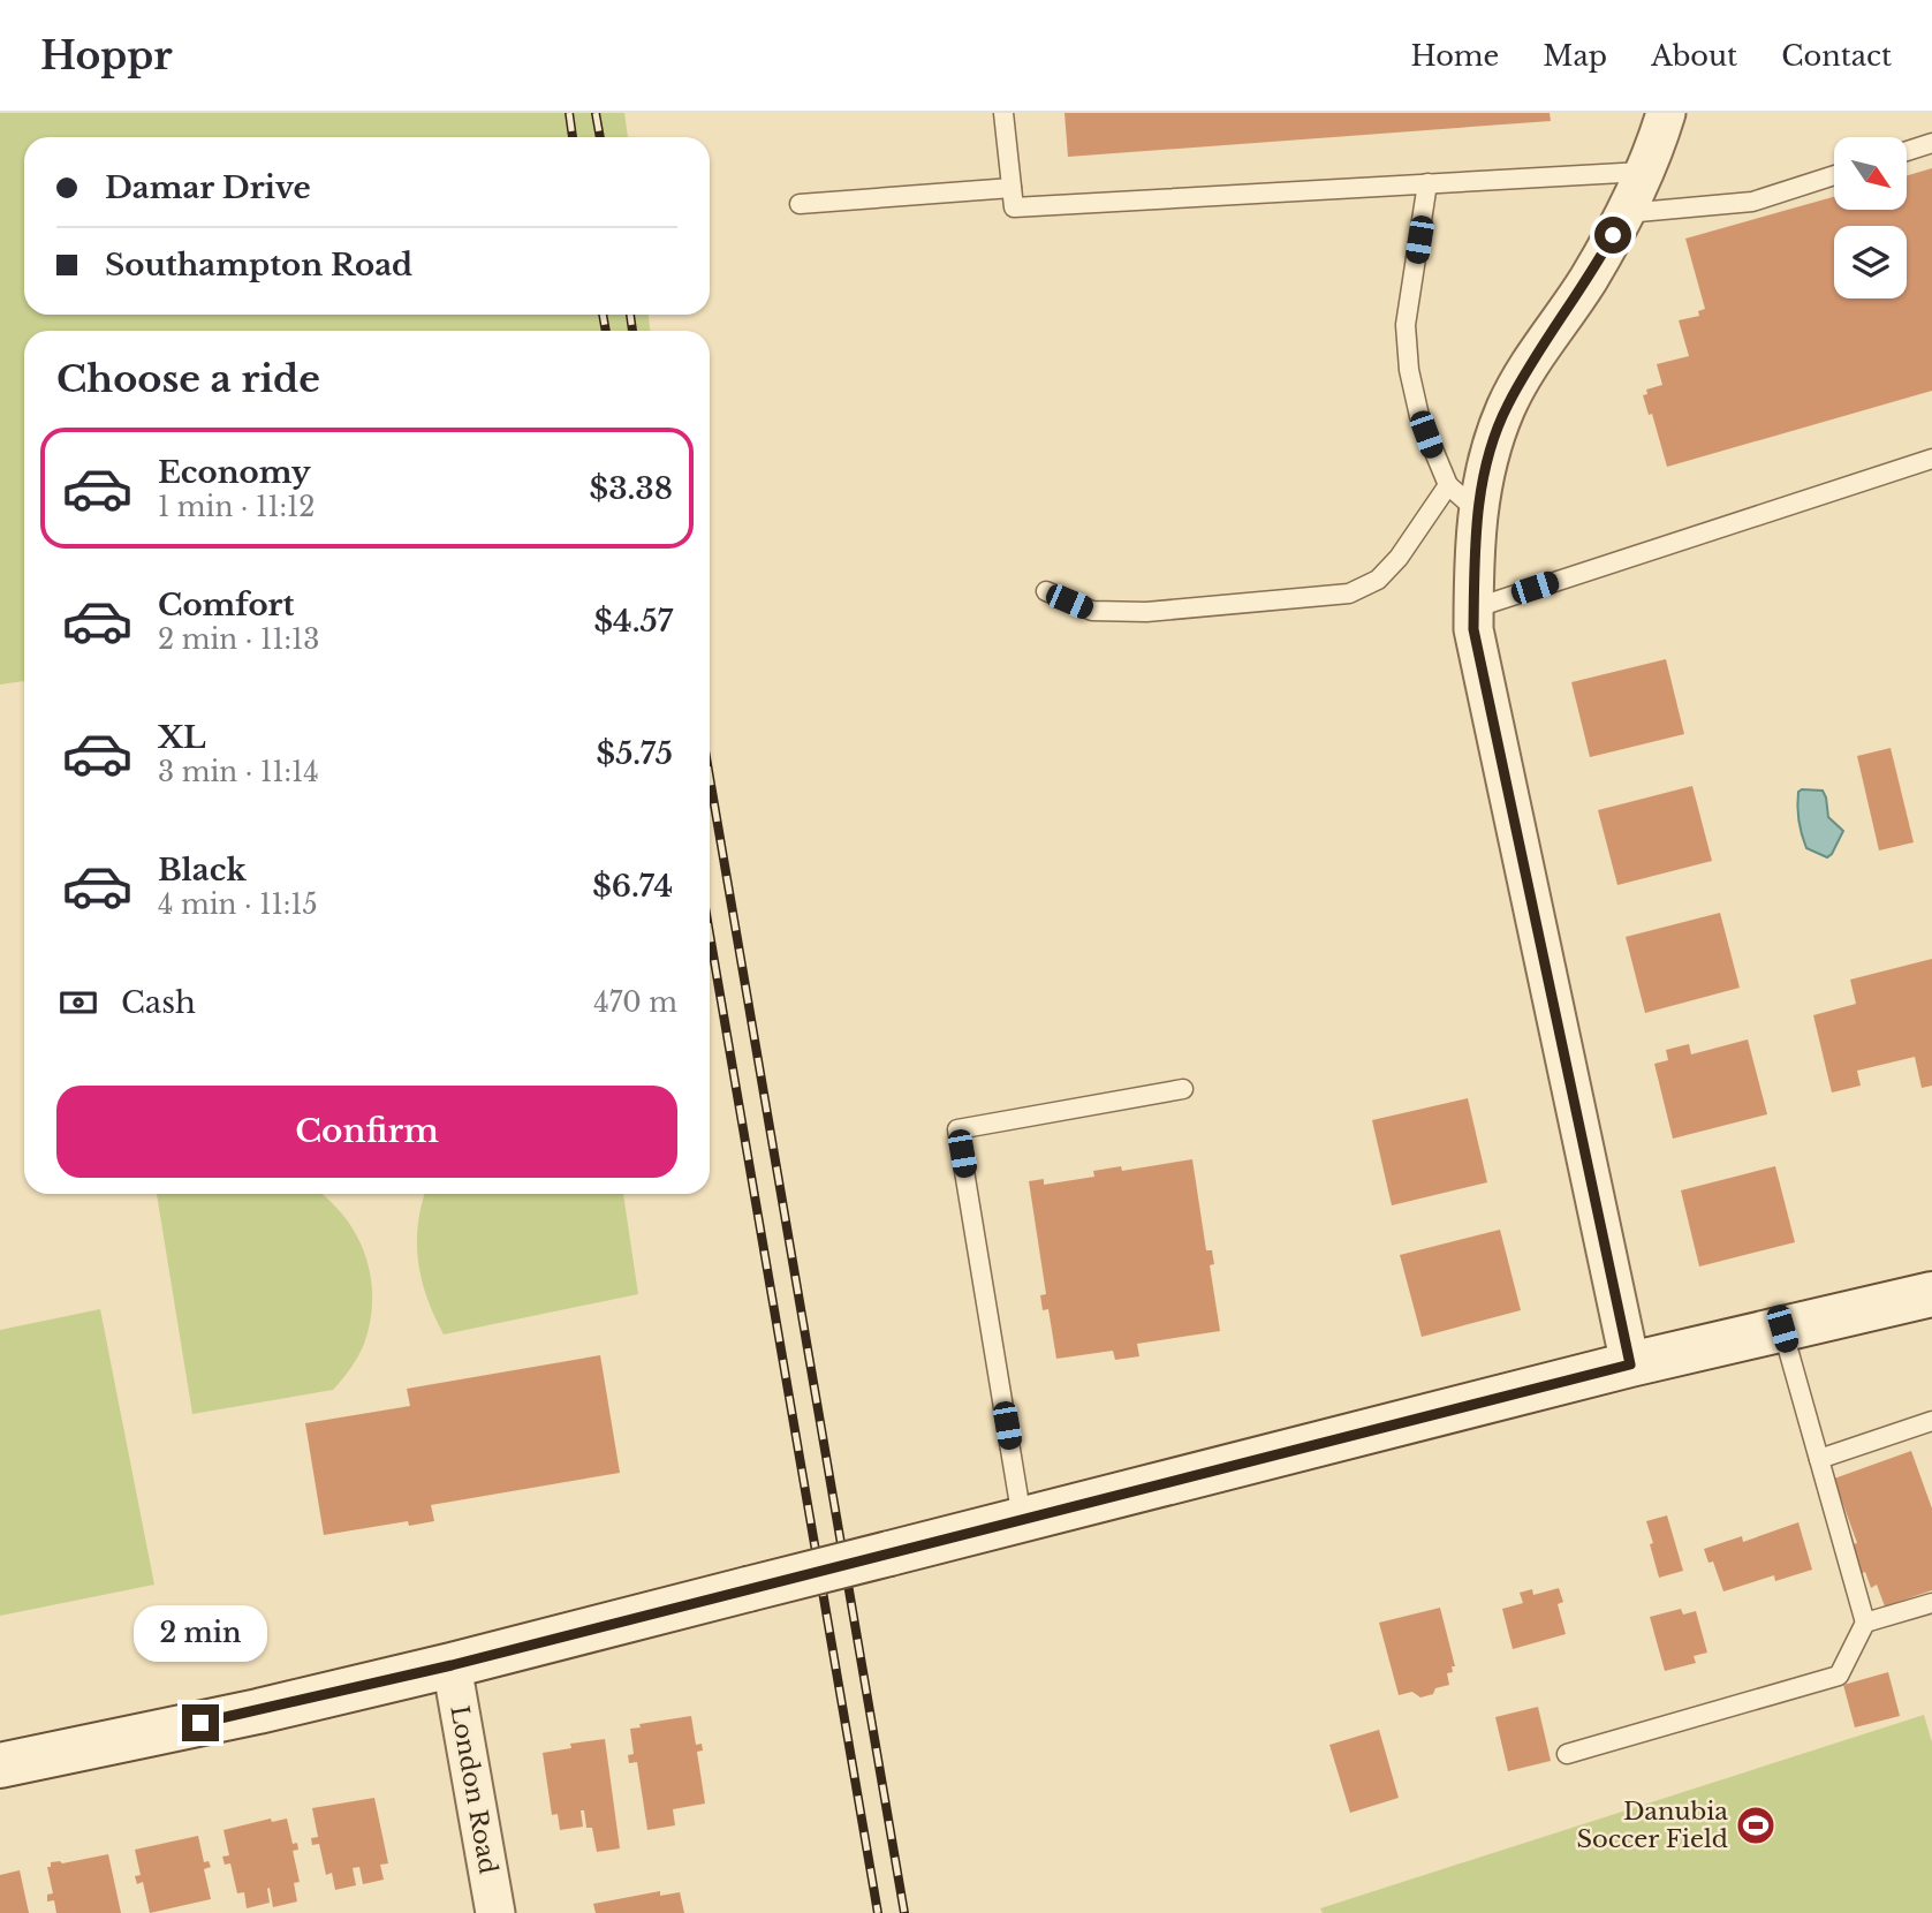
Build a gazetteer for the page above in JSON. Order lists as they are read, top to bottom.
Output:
{
  "streets": {
    "street": ["London Road"]
  },
  "places": {
    "sports": ["Danubia Soccer Field"]
  },
  "north": "bottom right",
  "page": {
    "header": "Hoppr",
    "nav": [
      "Home",
      "Map",
      "About",
      "Contact"
    ],
    "banner": ["Damar Drive", "Southampton Road"],
    "heading": "Choose a ride",
    "list": [
      {
        "name": "Economy",
        "note": "1 min · 11:12",
        "value": "$3.38"
      },
      {
        "name": "Comfort",
        "note": "2 min · 11:13",
        "value": "$4.57"
      },
      {
        "name": "XL",
        "note": "3 min · 11:14",
        "value": "$5.75"
      },
      {
        "name": "Black",
        "note": "4 min · 11:15",
        "value": "$6.74"
      }
    ],
    "pay": ["Cash", "470 m"],
    "buttons": "Confirm",
    "bubble": "2 min"
  }
}
